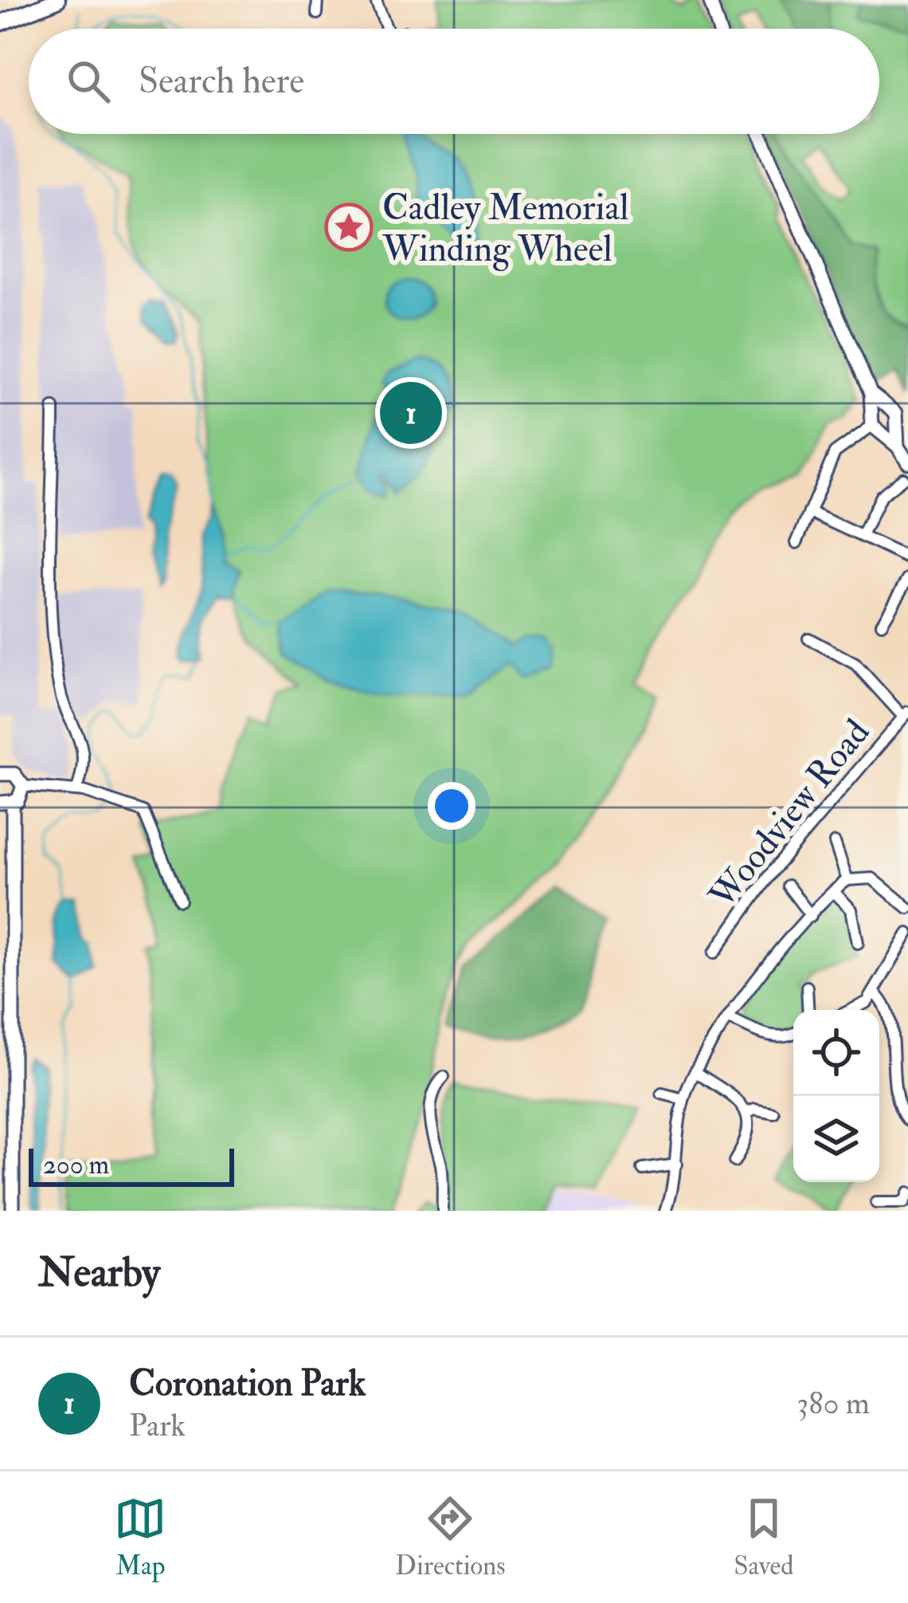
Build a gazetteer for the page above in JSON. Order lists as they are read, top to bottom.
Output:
{
  "streets": {
    "street": ["Woodview Road"]
  },
  "places": {
    "place": ["Cadley Memorial Winding Wheel"]
  },
  "scale_bar": "200 m",
  "page": {
    "search": "Search here",
    "pins": "1",
    "scale": "200 m",
    "heading": "Nearby",
    "list": [
      {
        "mark": "1",
        "name": "Coronation Park",
        "note": "Park",
        "value": "380 m"
      }
    ],
    "nav": ["Map", "Directions", "Saved"]
  }
}
